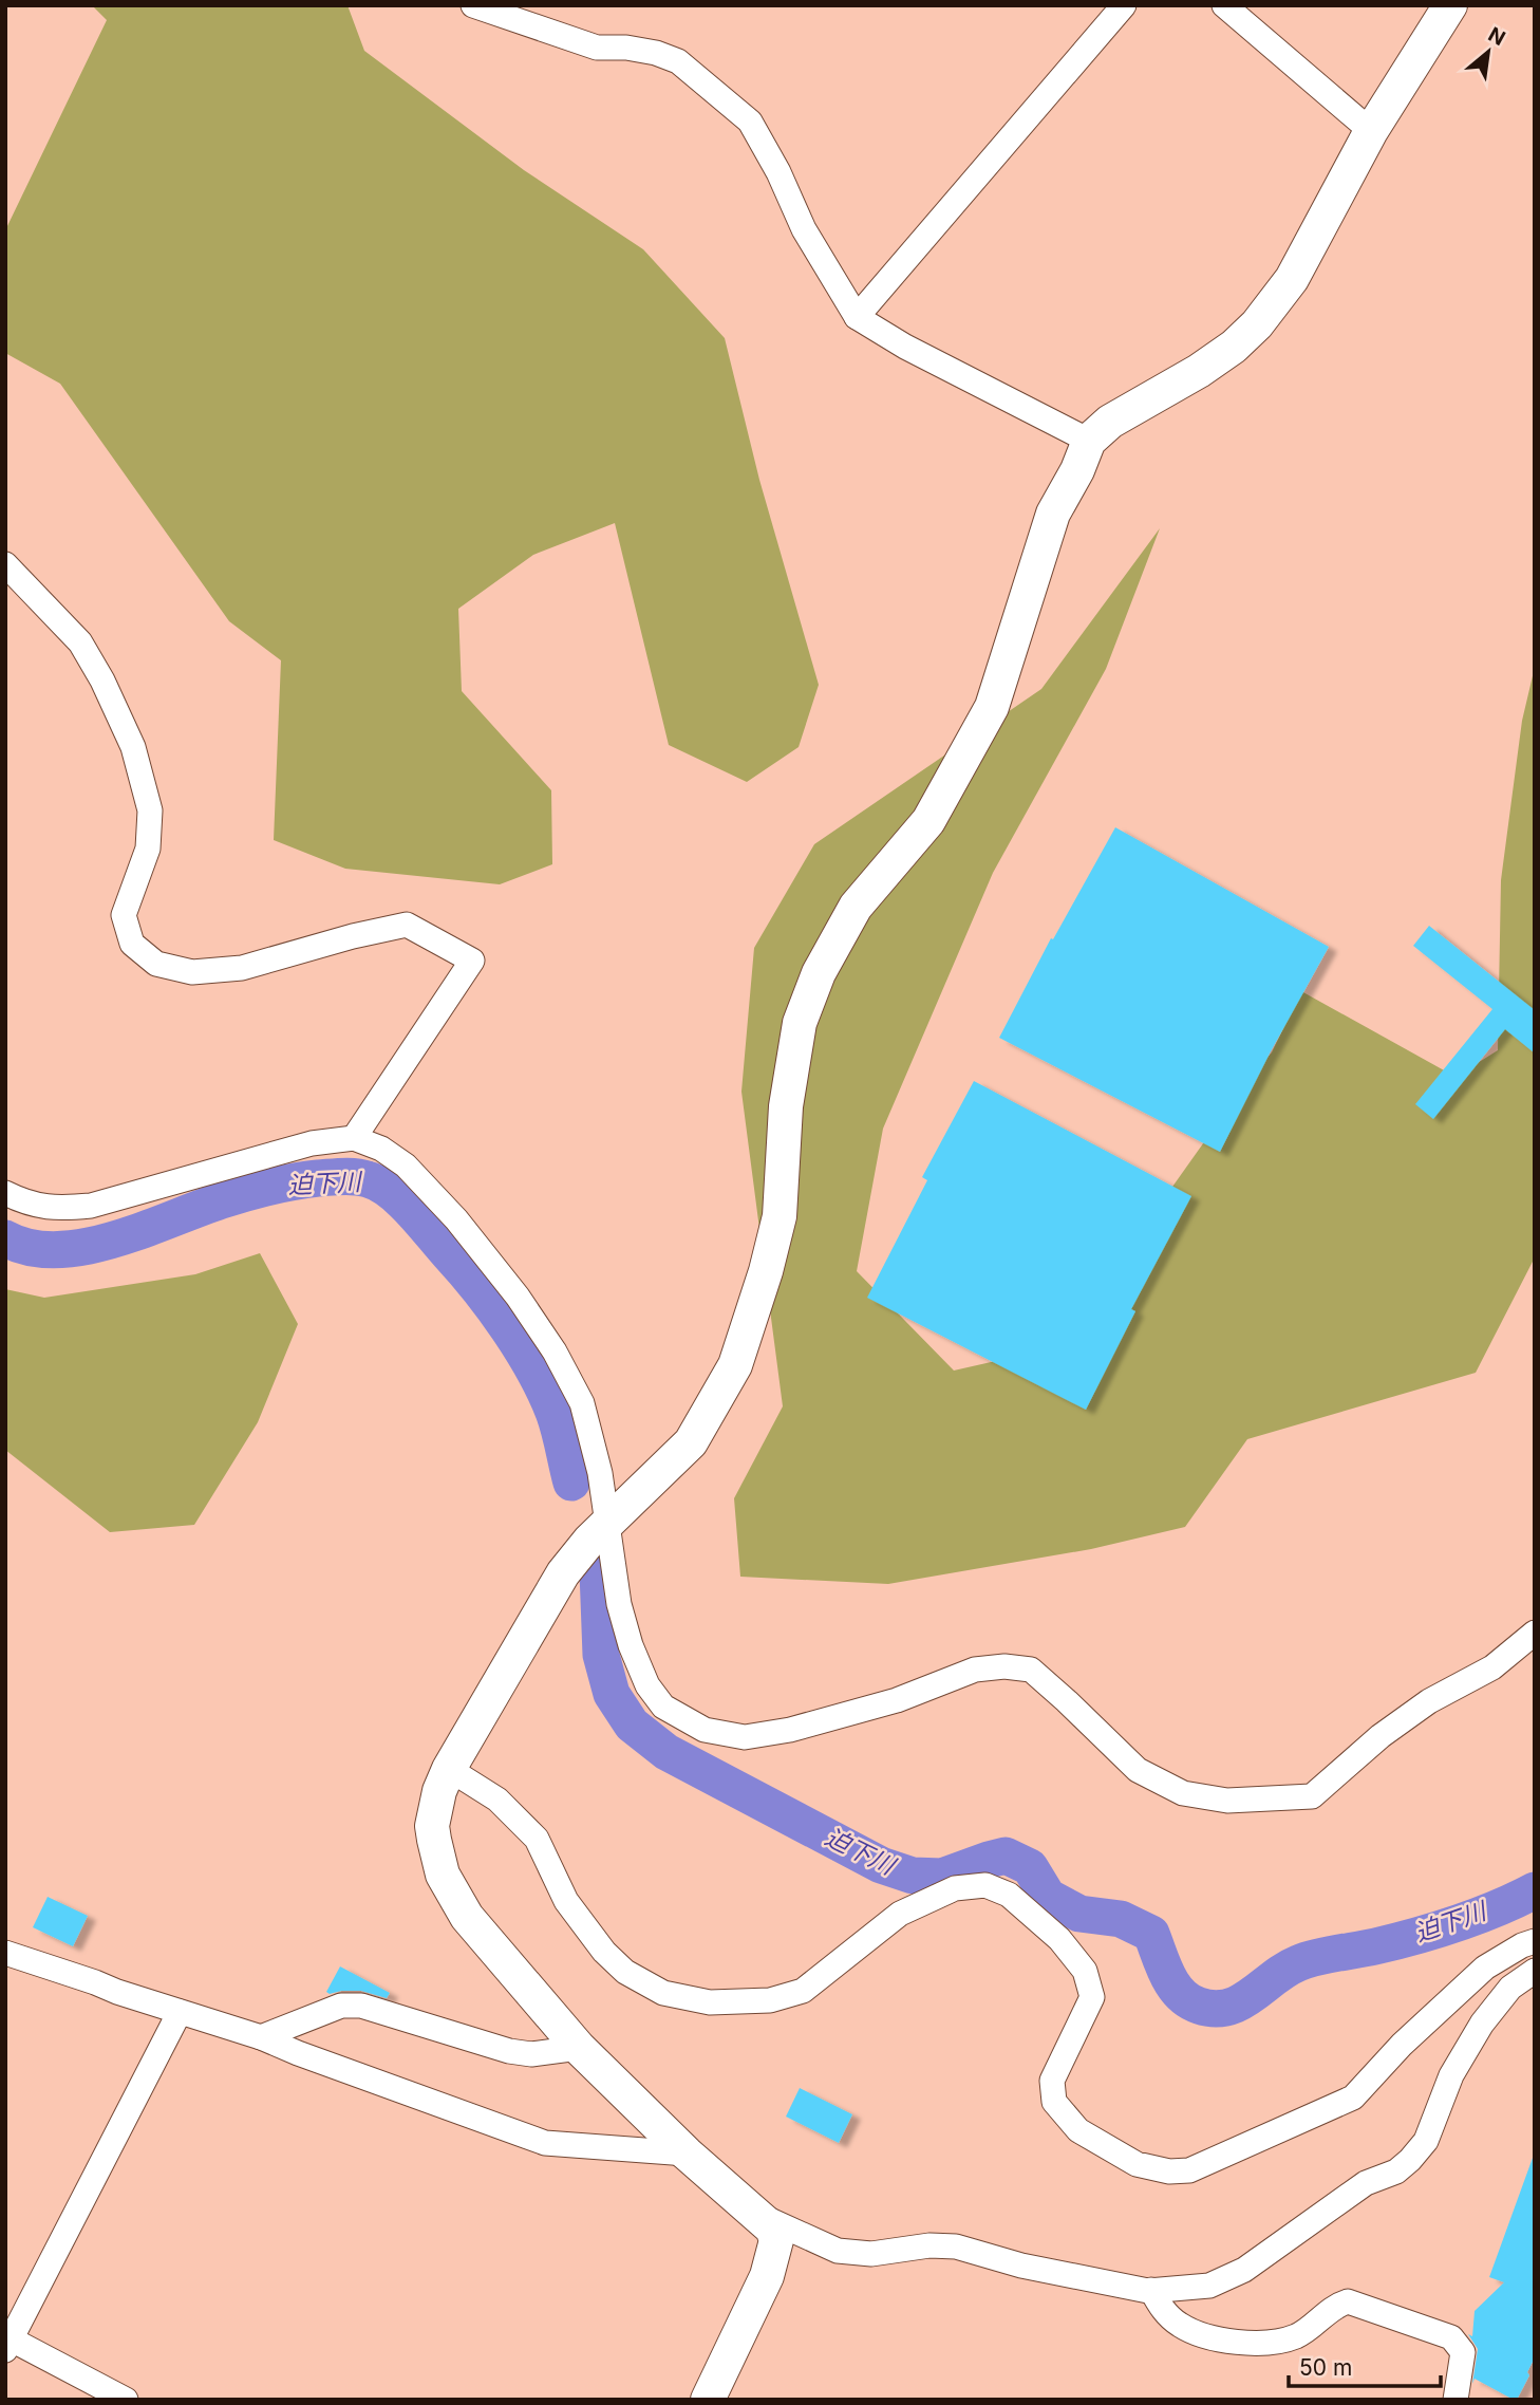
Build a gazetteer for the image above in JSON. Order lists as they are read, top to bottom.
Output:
{
  "water": ["迫下川"],
  "scale_bar": "50 m",
  "north": "top right"
}
